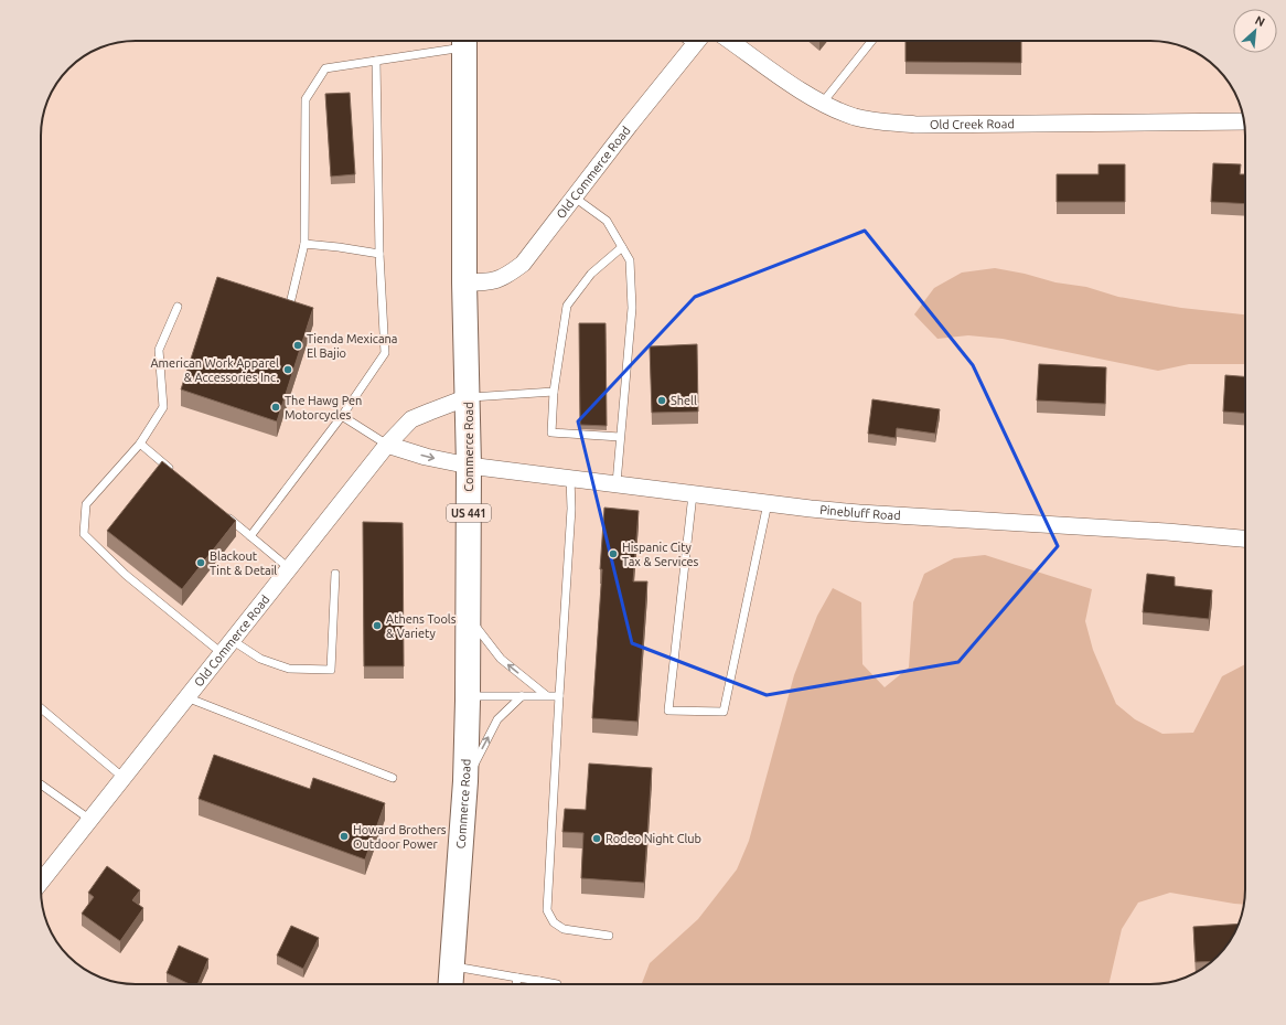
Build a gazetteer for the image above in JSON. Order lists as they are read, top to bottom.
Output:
{
  "streets": {
    "highway": ["Commerce Road", "US 441"],
    "street": ["Old Creek Road", "Old Commerce Road", "Pinebluff Road"]
  },
  "crossings": [
    ["Old Commerce Road", "Commerce Road"],
    ["Old Commerce Road", "Pinebluff Road"],
    ["Commerce Road", "Pinebluff Road"]
  ],
  "places": [
    "Tienda Mexicana El Bajio",
    "American Work Apparel & Accessories Inc.",
    "Shell",
    "The Hawg Pen Motorcycles",
    "Hispanic City Tax & Services",
    "Blackout Tint & Detail",
    "Athens Tools & Variety",
    "Howard Brothers Outdoor Power",
    "Rodeo Night Club"
  ],
  "north": "top right"
}
